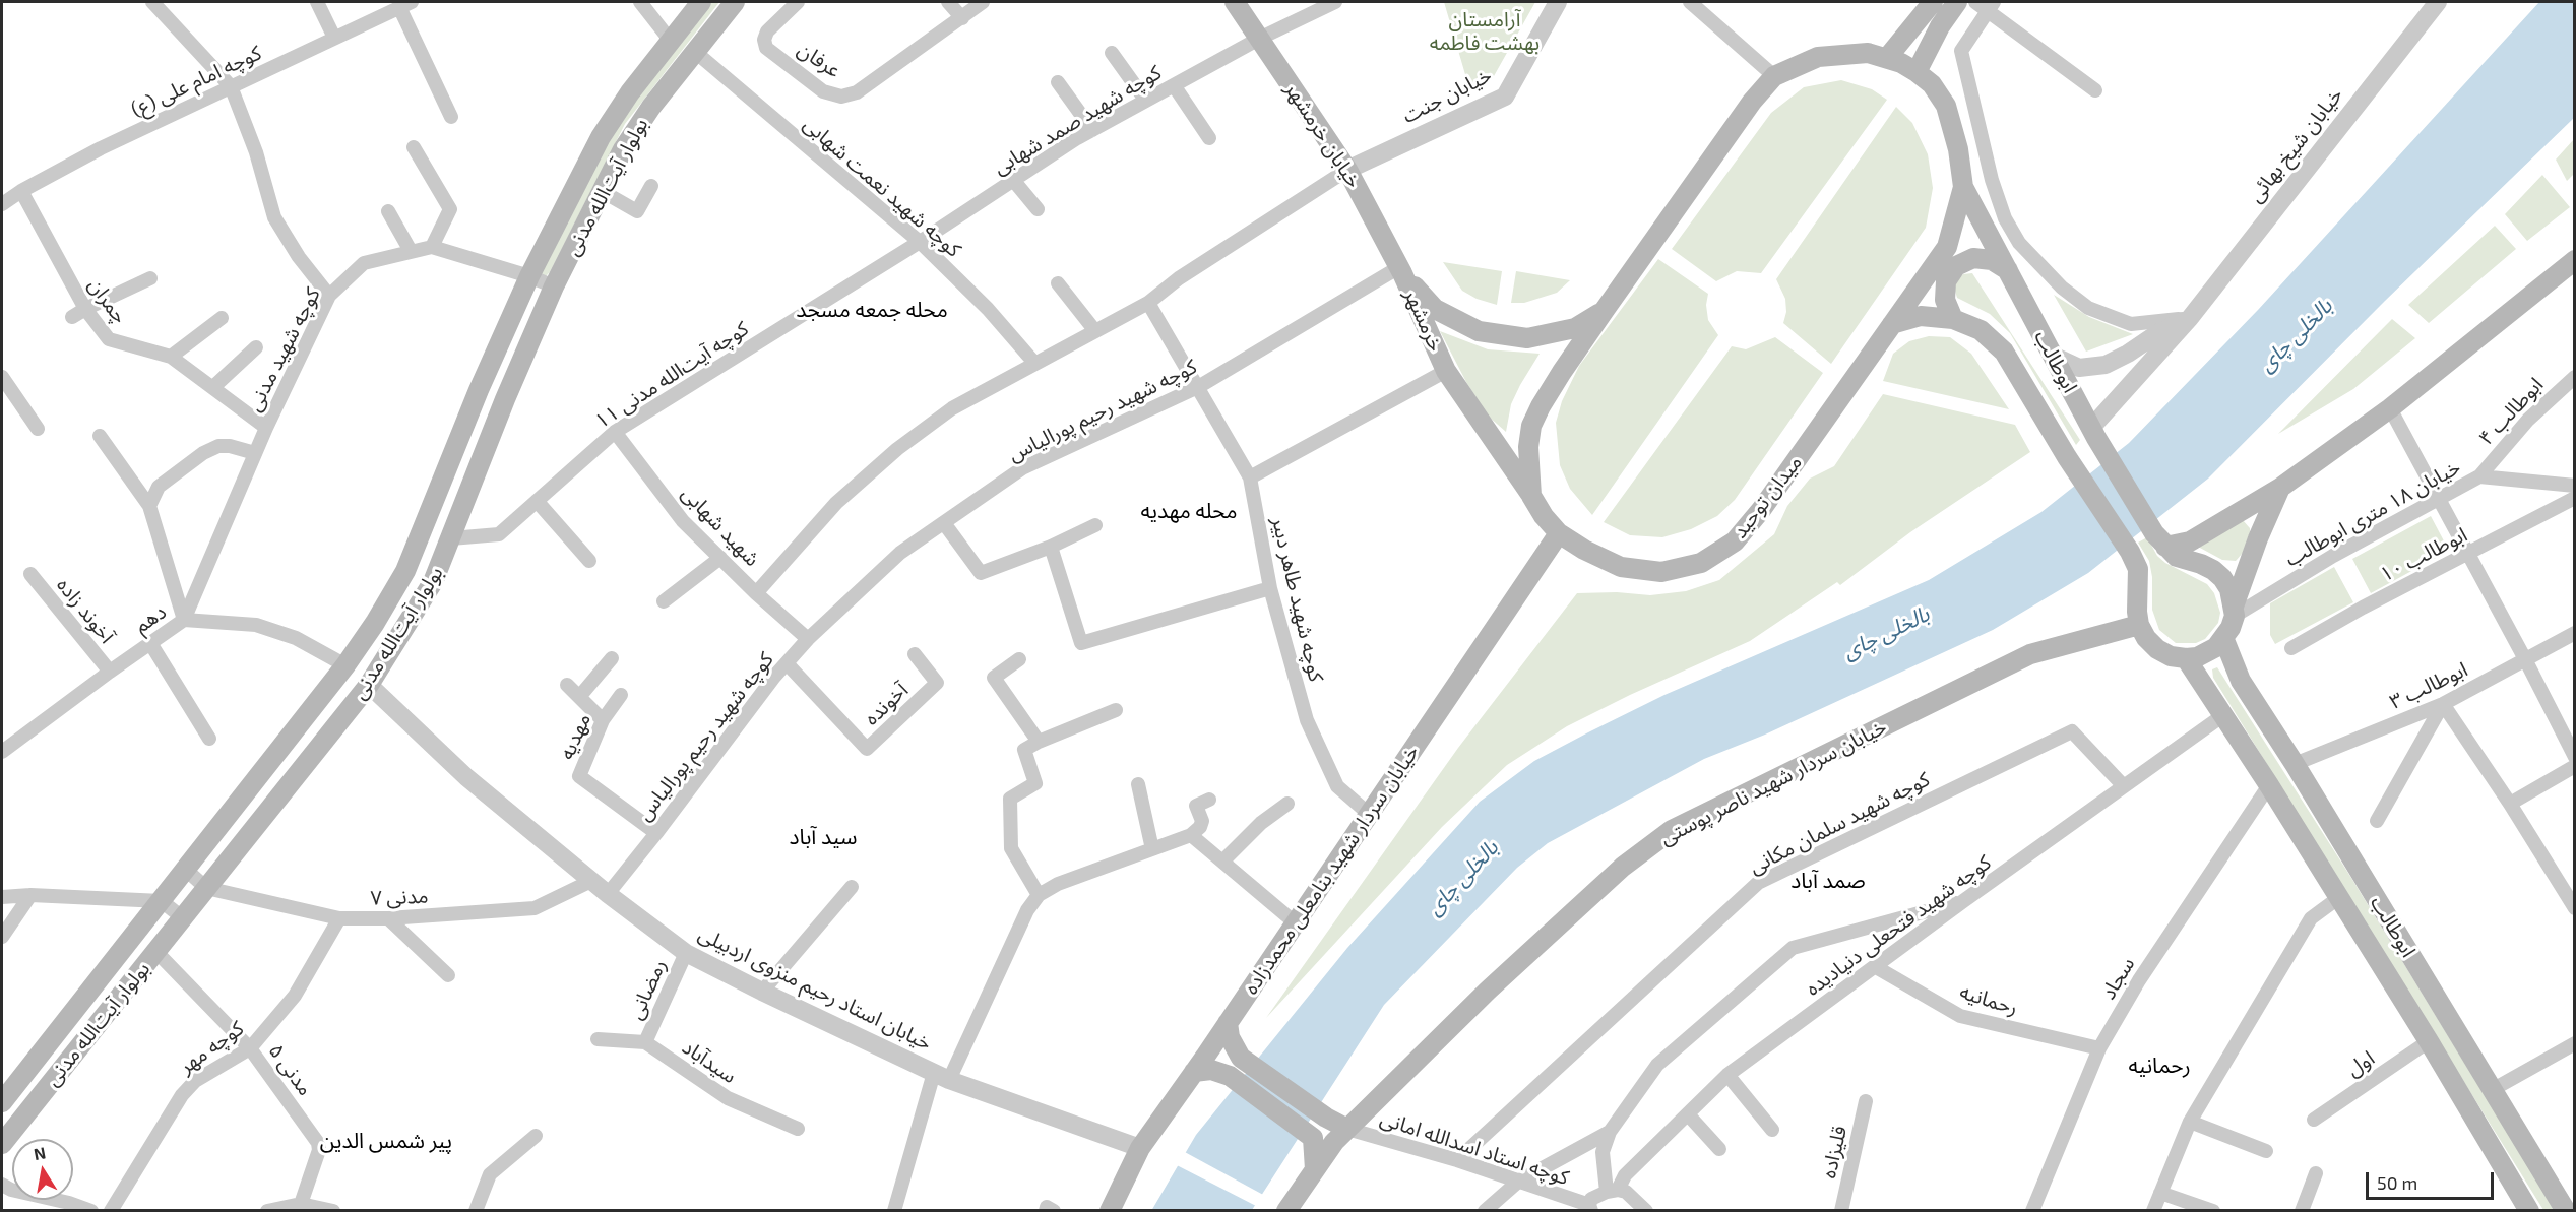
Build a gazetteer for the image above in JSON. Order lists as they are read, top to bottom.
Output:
{
  "streets": {
    "main road": [
      "خیابان خرمشهر",
      "بولوار آیت‌الله مدنی",
      "خرمشهر",
      "ابوطالب",
      "میدان توحید",
      "خیابان سردار شهید ناصر پوستی",
      "خیابان سردار شهید بنامعلی محمدزاده"
    ],
    "street": [
      "عرفان",
      "کوچه امام علی (ع)",
      "خیابان جنت",
      "کوچه شهید صمد شهابی",
      "خیابان شیخ بهائی",
      "کوچه شهید نعمت شهابی",
      "چمران",
      "کوچه شهید مدنی",
      "کوچه آیت‌الله مدنی ۱۱",
      "کوچه شهید رحیم پورالیاس",
      "ابوطالب ۴",
      "خیابان ۱۸ متری ابوطالب",
      "شهید شهابی",
      "ابوطالب ۱۰",
      "کوچه شهید طاهر دبیر",
      "آخوند زاده",
      "دهم",
      "ابوطالب ۳",
      "آخونده",
      "مهدیه",
      "کوچه شهید سلمان مکانی",
      "مدنی ۷",
      "کوچه شهید فتحعلی دنیادیده",
      "سجاد",
      "خیابان استاد رحیم منزوی اردبیلی",
      "رمضانی",
      "رحمانیه",
      "کوچه مهر",
      "سیدآباد",
      "اول",
      "مدنی ۵",
      "کوچه استاد اسدالله امانی",
      "قلیزاده"
    ]
  },
  "crossings": [
    ["کوچه امام علی (ع)", "چمران"],
    ["خیابان جنت", "خیابان خرمشهر"],
    ["کوچه شهید صمد شهابی", "خیابان خرمشهر"],
    ["کوچه شهید صمد شهابی", "کوچه شهید نعمت شهابی"],
    ["کوچه شهید صمد شهابی", "کوچه آیت‌الله مدنی ۱۱"],
    ["خیابان خرمشهر", "خرمشهر"],
    ["خیابان خرمشهر", "کوچه شهید رحیم پورالیاس"],
    ["خیابان شیخ بهائی", "ابوطالب"],
    ["بولوار آیت‌الله مدنی", "کوچه شهید نعمت شهابی"],
    ["بولوار آیت‌الله مدنی", "کوچه شهید مدنی"],
    ["بولوار آیت‌الله مدنی", "کوچه آیت‌الله مدنی ۱۱"],
    ["بولوار آیت‌الله مدنی", "دهم"],
    ["بولوار آیت‌الله مدنی", "مدنی ۷"],
    ["بولوار آیت‌الله مدنی", "خیابان استاد رحیم منزوی اردبیلی"],
    ["بولوار آیت‌الله مدنی", "مدنی ۵"],
    ["کوچه شهید نعمت شهابی", "کوچه آیت‌الله مدنی ۱۱"],
    ["چمران", "کوچه شهید مدنی"],
    ["خرمشهر", "کوچه شهید رحیم پورالیاس"],
    ["خرمشهر", "میدان توحید"],
    ["کوچه شهید مدنی", "دهم"],
    ["ابوطالب", "میدان توحید"],
    ["ابوطالب", "ابوطالب ۳"],
    ["ابوطالب", "خیابان سردار شهید ناصر پوستی"],
    ["ابوطالب", "کوچه شهید فتحعلی دنیادیده"],
    ["ابوطالب", "سجاد"],
    ["ابوطالب", "اول"],
    ["کوچه آیت‌الله مدنی ۱۱", "شهید شهابی"],
    ["کوچه شهید رحیم پورالیاس", "شهید شهابی"],
    ["کوچه شهید رحیم پورالیاس", "کوچه شهید طاهر دبیر"],
    ["کوچه شهید رحیم پورالیاس", "آخونده"],
    ["کوچه شهید رحیم پورالیاس", "مهدیه"],
    ["کوچه شهید رحیم پورالیاس", "خیابان استاد رحیم منزوی اردبیلی"],
    ["ابوطالب ۴", "خیابان ۱۸ متری ابوطالب"],
    ["میدان توحید", "خیابان سردار شهید بنامعلی محمدزاده"],
    ["کوچه شهید طاهر دبیر", "خیابان سردار شهید بنامعلی محمدزاده"],
    ["آخوند زاده", "دهم"],
    ["خیابان سردار شهید ناصر پوستی", "کوچه استاد اسدالله امانی"],
    ["کوچه شهید سلمان مکانی", "کوچه شهید فتحعلی دنیادیده"],
    ["کوچه شهید سلمان مکانی", "کوچه استاد اسدالله امانی"],
    ["خیابان سردار شهید بنامعلی محمدزاده", "خیابان استاد رحیم منزوی اردبیلی"],
    ["مدنی ۷", "خیابان استاد رحیم منزوی اردبیلی"],
    ["مدنی ۷", "کوچه مهر"],
    ["کوچه شهید فتحعلی دنیادیده", "رحمانیه"],
    ["کوچه شهید فتحعلی دنیادیده", "کوچه استاد اسدالله امانی"],
    ["سجاد", "رحمانیه"],
    ["خیابان استاد رحیم منزوی اردبیلی", "رمضانی"],
    ["رمضانی", "سیدآباد"],
    ["کوچه مهر", "مدنی ۵"]
  ],
  "districts": [
    "محله جمعه مسجد",
    "محله مهدیه",
    "سید آباد",
    "صمد آباد",
    "رحمانیه",
    "پیر شمس الدین"
  ],
  "water": ["بالخلی چای"],
  "parks": ["آرامستان بهشت فاطمه"],
  "scale_bar": "50 m",
  "north": "top"
}
